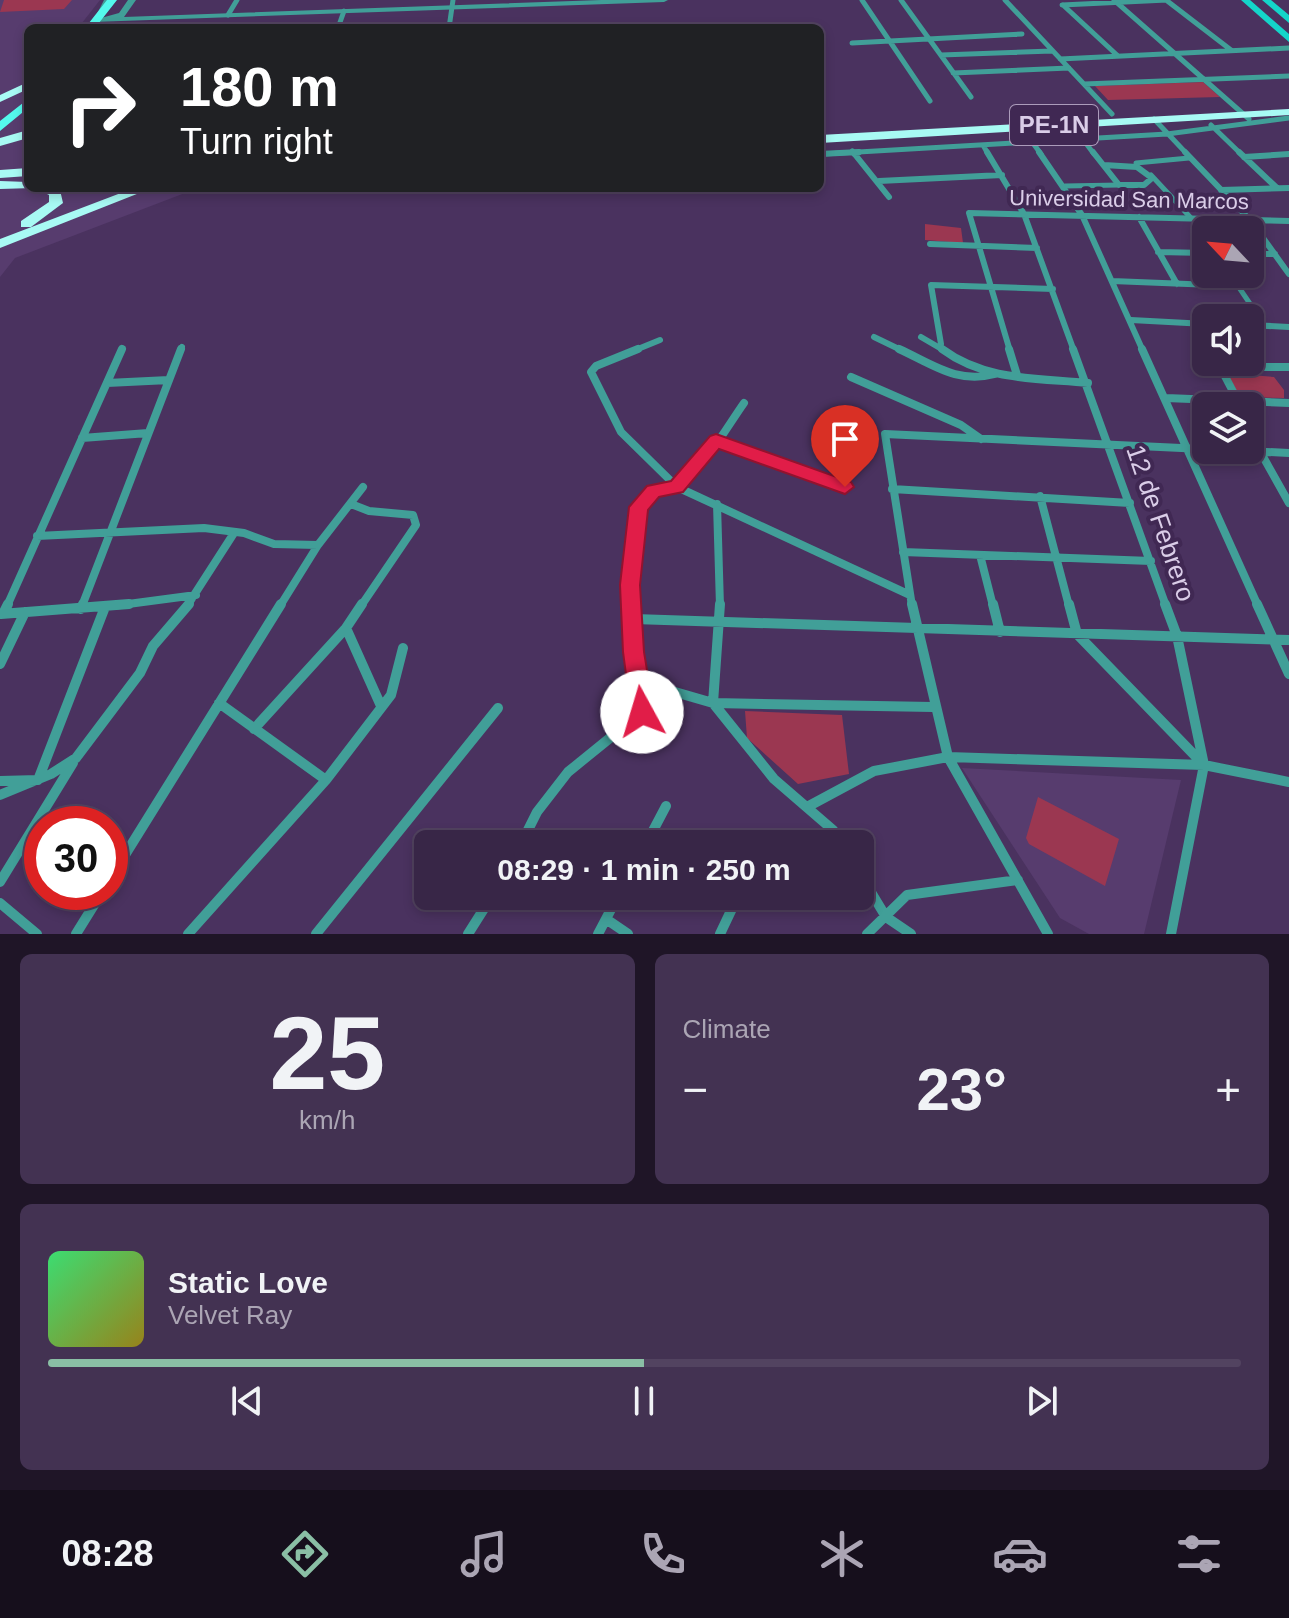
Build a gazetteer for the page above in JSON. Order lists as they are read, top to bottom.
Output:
{
  "streets": {
    "highway": ["PE-1N"],
    "street": ["Universidad San Marcos", "12 de Febrero"]
  },
  "crossings": [
    ["Universidad San Marcos", "12 de Febrero"]
  ],
  "north": "top left",
  "page": {
    "turn": ["180 m", "Turn right"],
    "limit": "30",
    "trip": "08:29 · 1 min · 250 m",
    "tile": [
      ["25", "km/h"],
      "Climate"
    ],
    "heat": ["−", "23°", "+"],
    "song": ["Static Love", "Velvet Ray"],
    "tabs": "08:28"
  }
}
